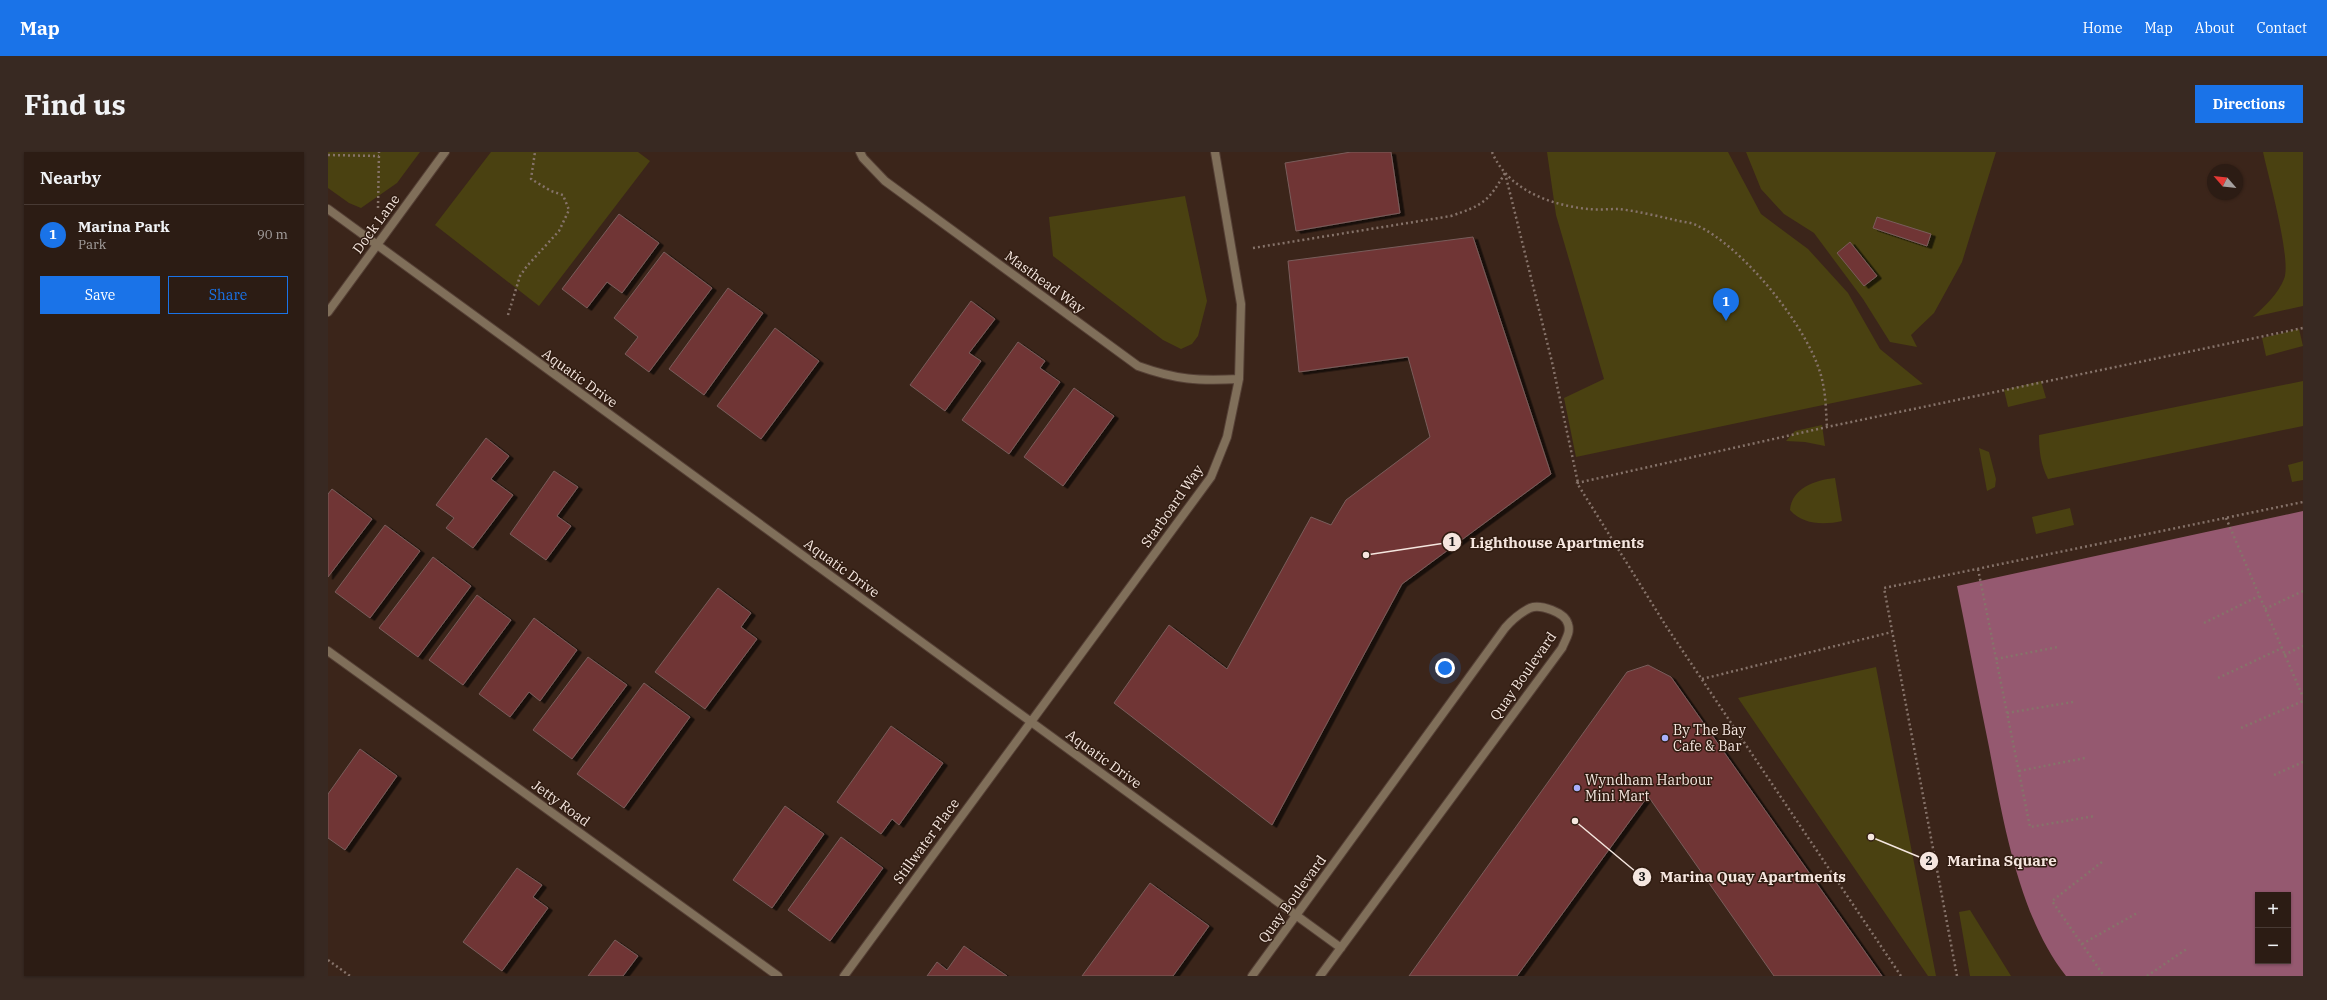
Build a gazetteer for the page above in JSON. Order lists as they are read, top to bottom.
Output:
{
  "streets": {
    "street": [
      "Dock Lane",
      "Masthead Way",
      "Aquatic Drive",
      "Starboard Way",
      "Quay Boulevard",
      "Jetty Road",
      "Stillwater Place"
    ]
  },
  "crossings": [
    ["Dock Lane", "Aquatic Drive"],
    ["Masthead Way", "Starboard Way"],
    ["Aquatic Drive", "Starboard Way"],
    ["Aquatic Drive", "Quay Boulevard"],
    ["Aquatic Drive", "Stillwater Place"],
    ["Starboard Way", "Stillwater Place"]
  ],
  "places": [
    "Lighthouse Apartments",
    "By The Bay Cafe & Bar",
    "Wyndham Harbour Mini Mart",
    "Marina Quay Apartments",
    "Marina Square"
  ],
  "north": "top left",
  "page": {
    "header": "Map",
    "nav": [
      "Home",
      "Map",
      "About",
      "Contact"
    ],
    "buttons": [
      "Directions",
      ["Save", "Share"]
    ],
    "title": "Find us",
    "heading": "Nearby",
    "list": [
      {
        "mark": "1",
        "name": "Marina Park",
        "note": "Park",
        "value": "90 m"
      }
    ],
    "pins": "1",
    "map_buttons": ["+", "−"]
  }
}
